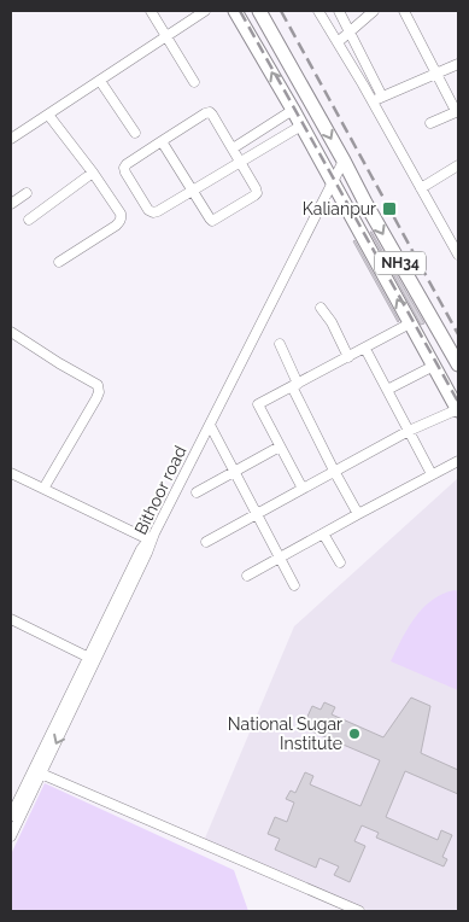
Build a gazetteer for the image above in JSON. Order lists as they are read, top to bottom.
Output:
{
  "streets": {
    "highway": ["NH34"],
    "street": ["Bithoor road"]
  },
  "crossings": [
    ["NH34", "Bithoor road"]
  ],
  "places": {
    "transit": ["Kalianpur"],
    "other": ["National Sugar Institute"]
  }
}
